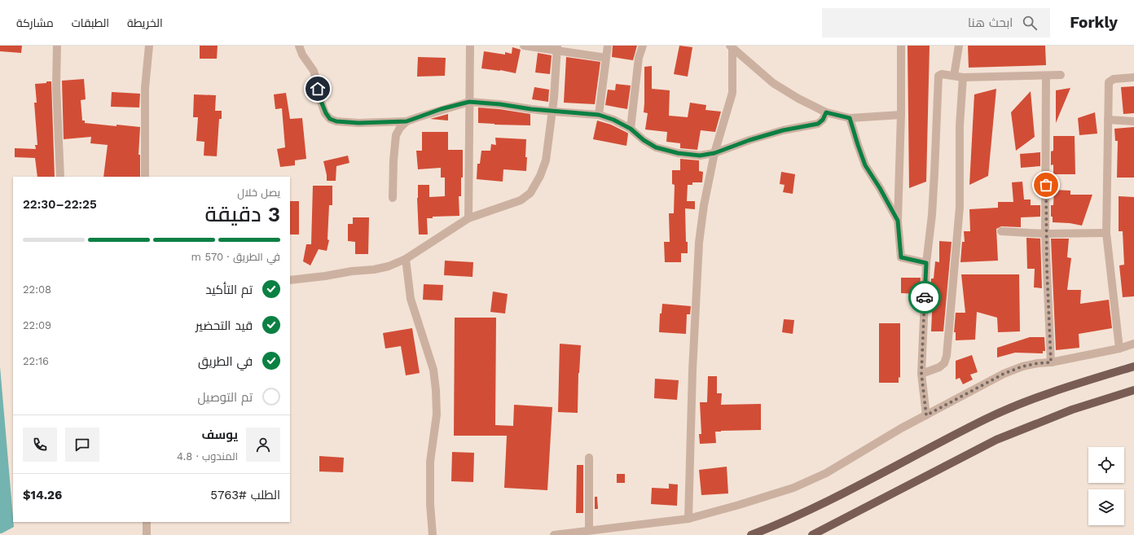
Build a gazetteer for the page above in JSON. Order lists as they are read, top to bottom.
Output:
{
  "page": {
    "header": "Forkly",
    "search": "ابحث هنا",
    "nav": ["الخريطة", "الطبقات", "مشاركة"],
    "heading": ["3 دقيقة", "يصل خلال", "22:25–22:30"],
    "panel": [
      "يوسف",
      "المندوب · 4.8",
      "الطلب #5763",
      "$14.26"
    ],
    "bar": "في الطريق · 570 m",
    "list": [
      ["تم التأكيد", "22:08"],
      ["قيد التحضير", "22:09"],
      ["في الطريق", "22:16"],
      "تم التوصيل"
    ]
  }
}
